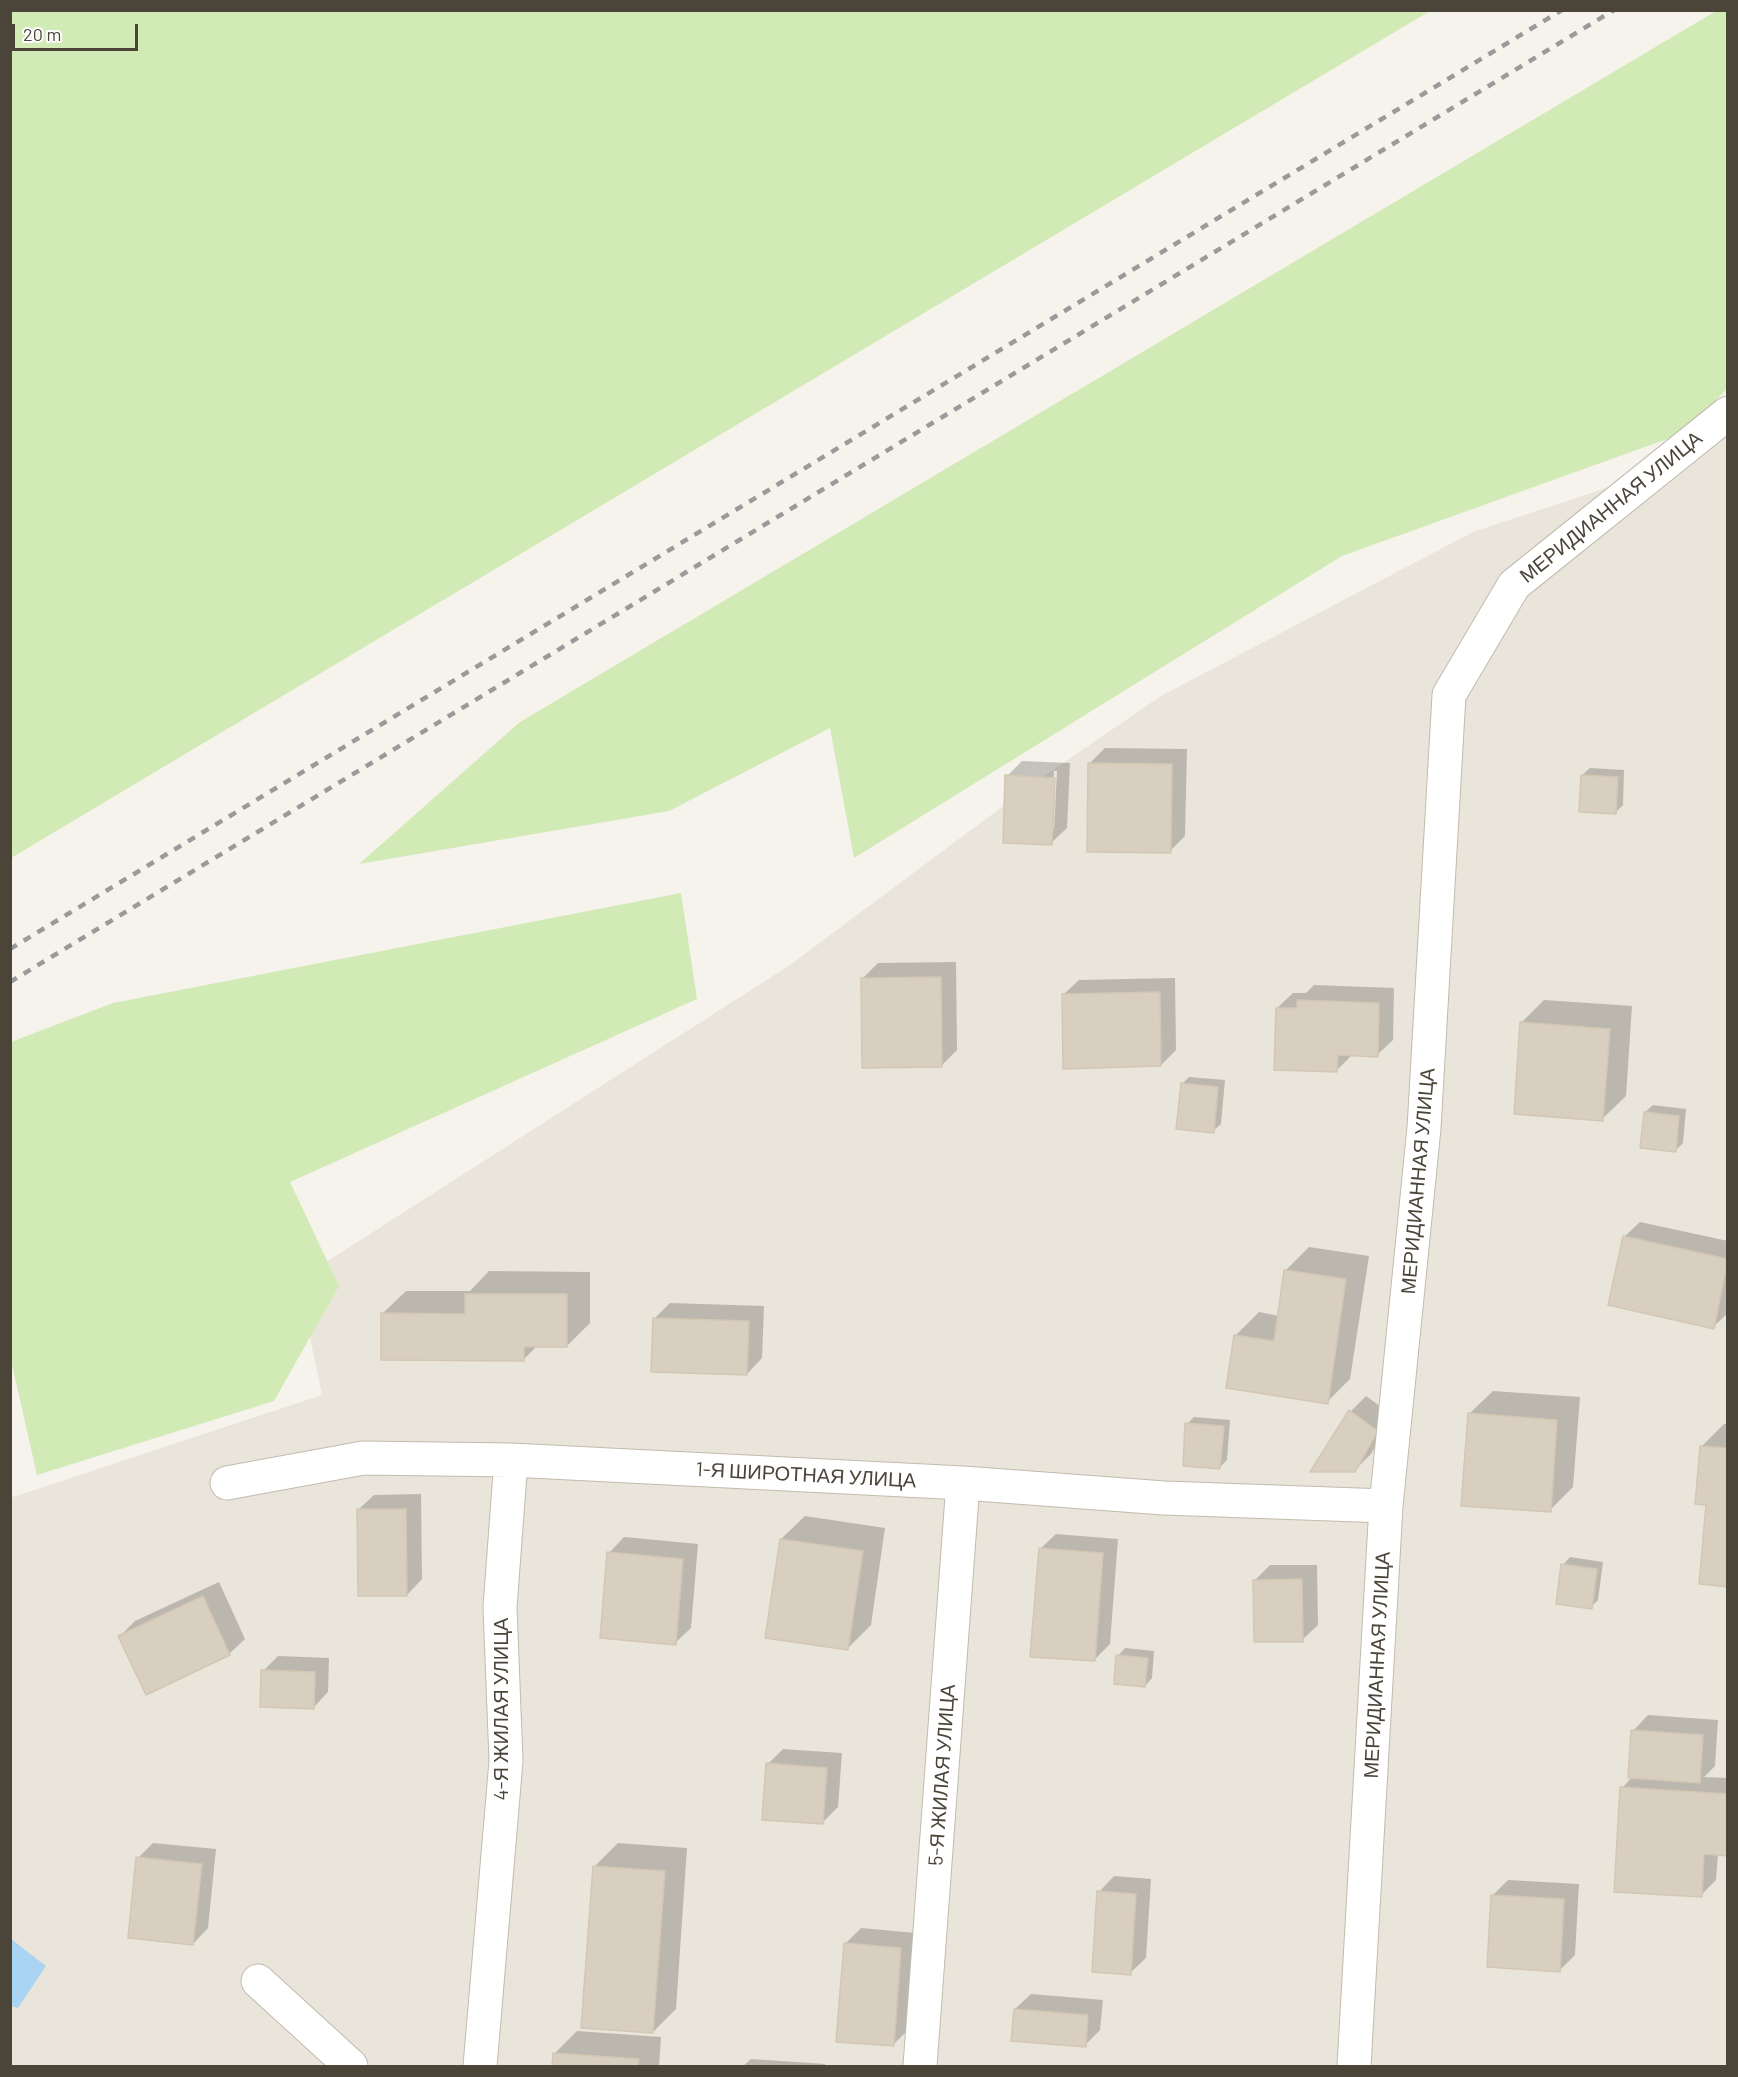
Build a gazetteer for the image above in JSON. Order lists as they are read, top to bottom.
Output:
{
  "streets": {
    "street": [
      "МЕРИДИАННАЯ УЛИЦА",
      "1-Я ШИРОТНАЯ УЛИЦА",
      "4-Я ЖИЛАЯ УЛИЦА",
      "5-Я ЖИЛАЯ УЛИЦА"
    ]
  },
  "crossings": [
    ["МЕРИДИАННАЯ УЛИЦА", "1-Я ШИРОТНАЯ УЛИЦА"],
    ["1-Я ШИРОТНАЯ УЛИЦА", "4-Я ЖИЛАЯ УЛИЦА"],
    ["1-Я ШИРОТНАЯ УЛИЦА", "5-Я ЖИЛАЯ УЛИЦА"]
  ],
  "scale_bar": "20 m"
}
